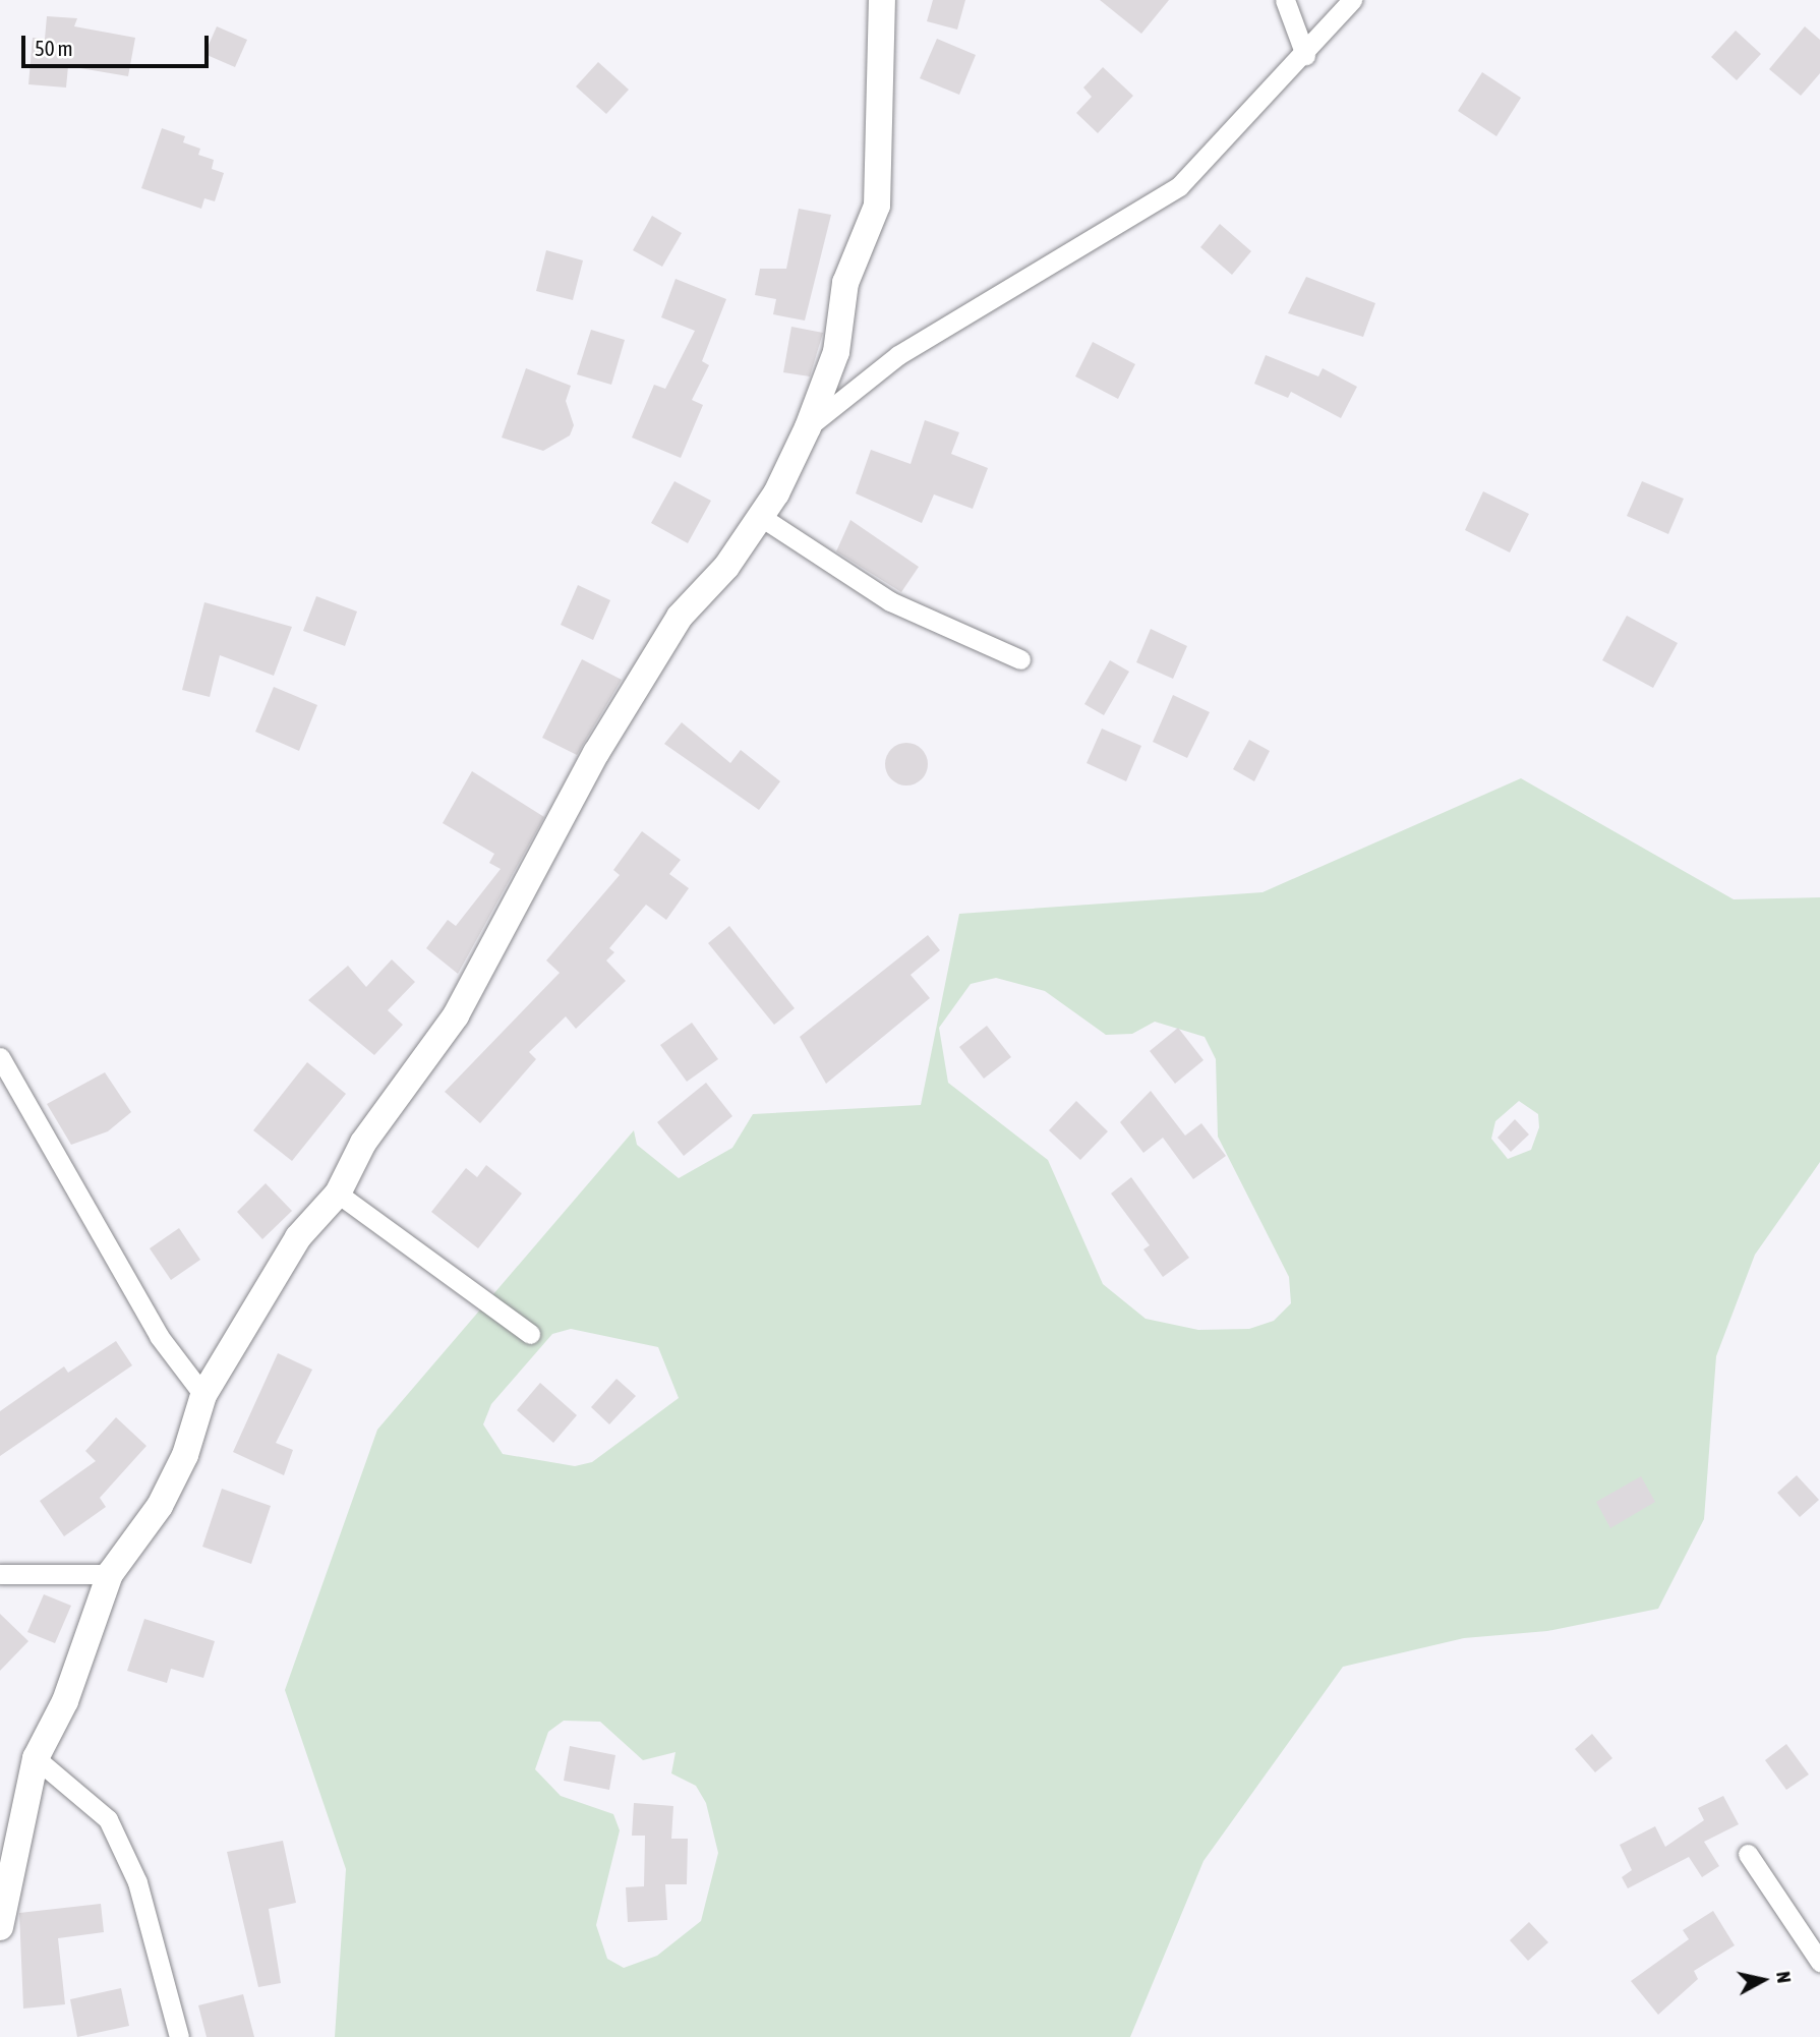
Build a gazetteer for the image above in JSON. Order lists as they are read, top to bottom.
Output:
{
  "scale_bar": "50 m",
  "north": "right"
}
